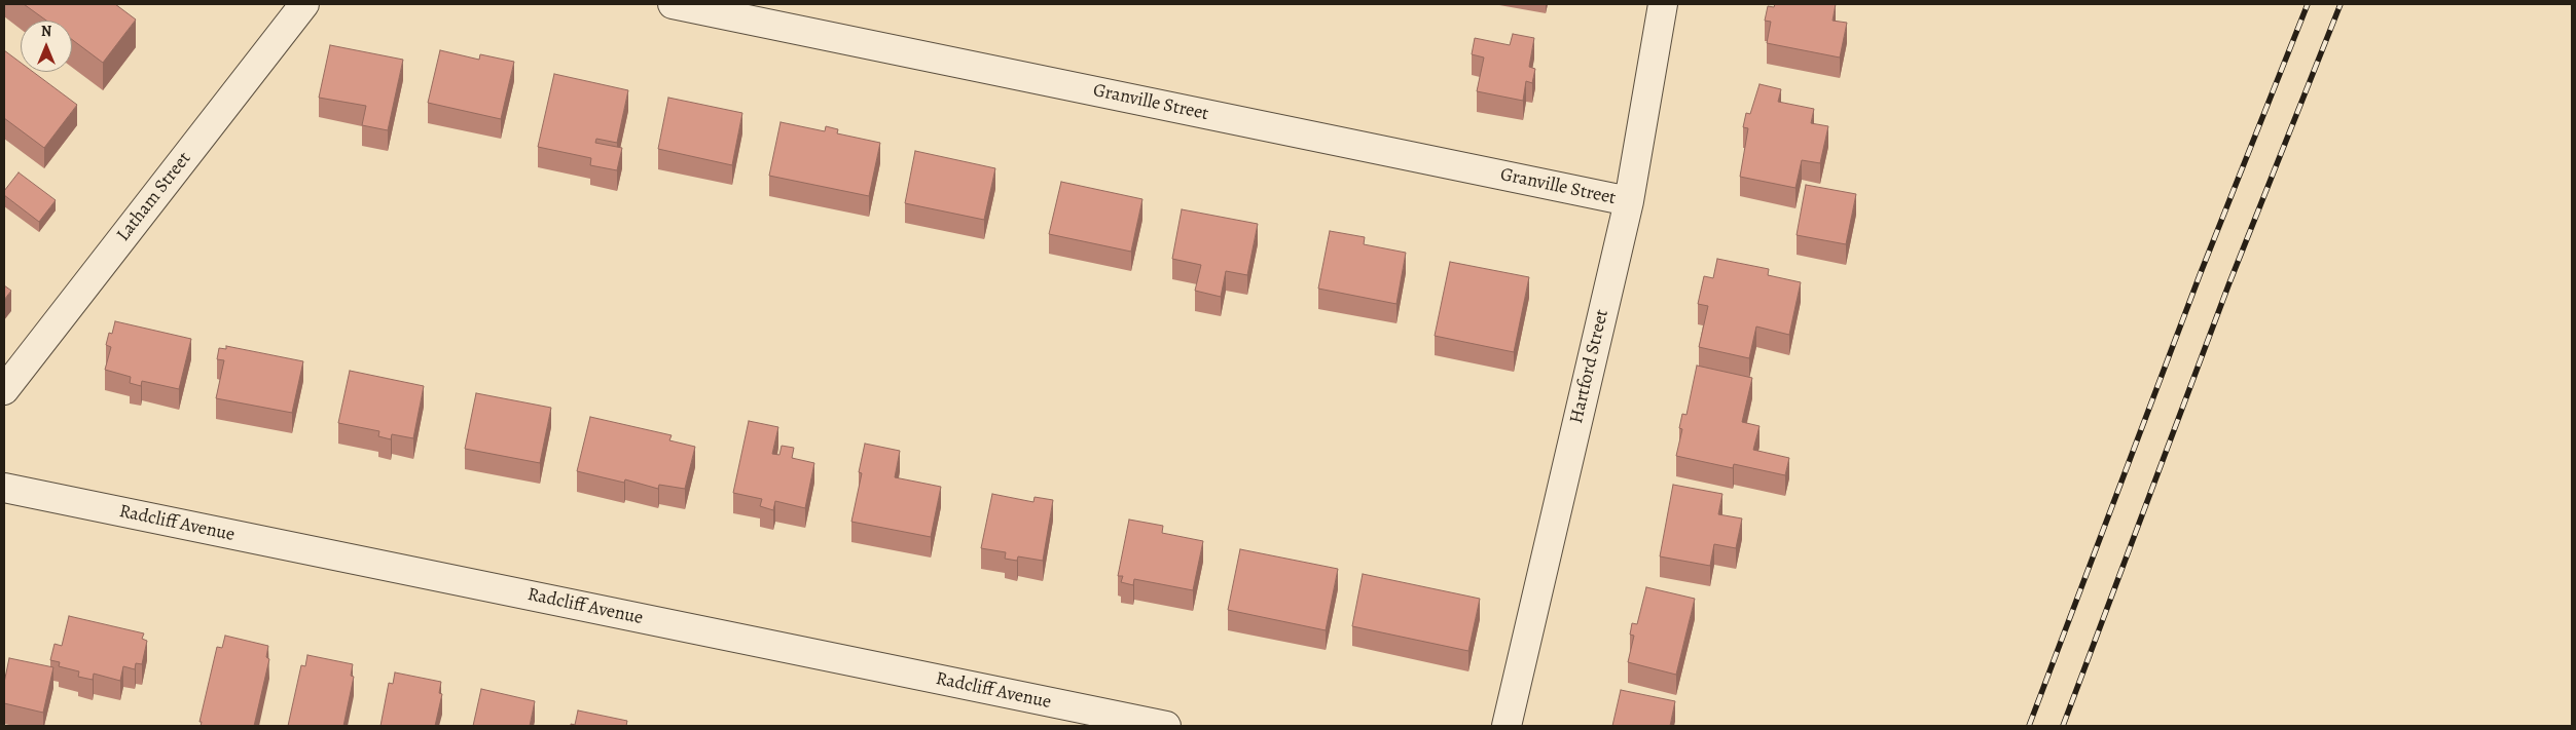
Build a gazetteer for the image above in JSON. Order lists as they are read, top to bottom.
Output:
{
  "streets": {
    "street": [
      "Granville Street",
      "Latham Street",
      "Hartford Street",
      "Radcliff Avenue"
    ]
  },
  "crossings": [
    ["Granville Street", "Hartford Street"]
  ],
  "north": "top"
}
